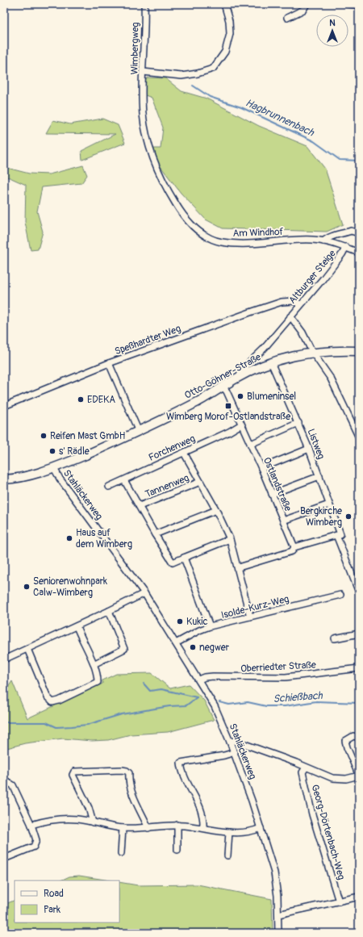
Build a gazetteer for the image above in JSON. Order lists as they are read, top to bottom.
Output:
{
  "streets": {
    "street": [
      "Wimbergweg",
      "Am Windhof",
      "Altburger Steige",
      "Speßhardter Weg",
      "Otto-Göhner-Straße",
      "Listweg",
      "Forchenweg",
      "Ostlandstraße",
      "Tannenweg",
      "Stahläckerweg",
      "Isolde-Kurz-Weg",
      "Oberriedter Straße",
      "Georg-Dörtenbach-Weg"
    ]
  },
  "crossings": [
    ["Wimbergweg", "Am Windhof"],
    ["Am Windhof", "Altburger Steige"],
    ["Altburger Steige", "Speßhardter Weg"],
    ["Altburger Steige", "Otto-Göhner-Straße"],
    ["Otto-Göhner-Straße", "Listweg"],
    ["Otto-Göhner-Straße", "Ostlandstraße"],
    ["Otto-Göhner-Straße", "Stahläckerweg"],
    ["Forchenweg", "Ostlandstraße"],
    ["Stahläckerweg", "Isolde-Kurz-Weg"],
    ["Stahläckerweg", "Oberriedter Straße"]
  ],
  "water": ["Hagbrunnenbach", "Schießbach"],
  "places": {
    "other": [
      "Blumeninsel",
      "EDEKA",
      "Reifen Mast GmbH",
      "s' Rädle",
      "Bergkirche Wimberg",
      "Haus auf dem Wimberg",
      "Seniorenwohnpark Calw-Wimberg",
      "Kukic",
      "negwer"
    ],
    "transit": ["Wimberg Morof-Ostlandstraße"]
  },
  "legend": ["Road", "Park"],
  "north": "top"
}
